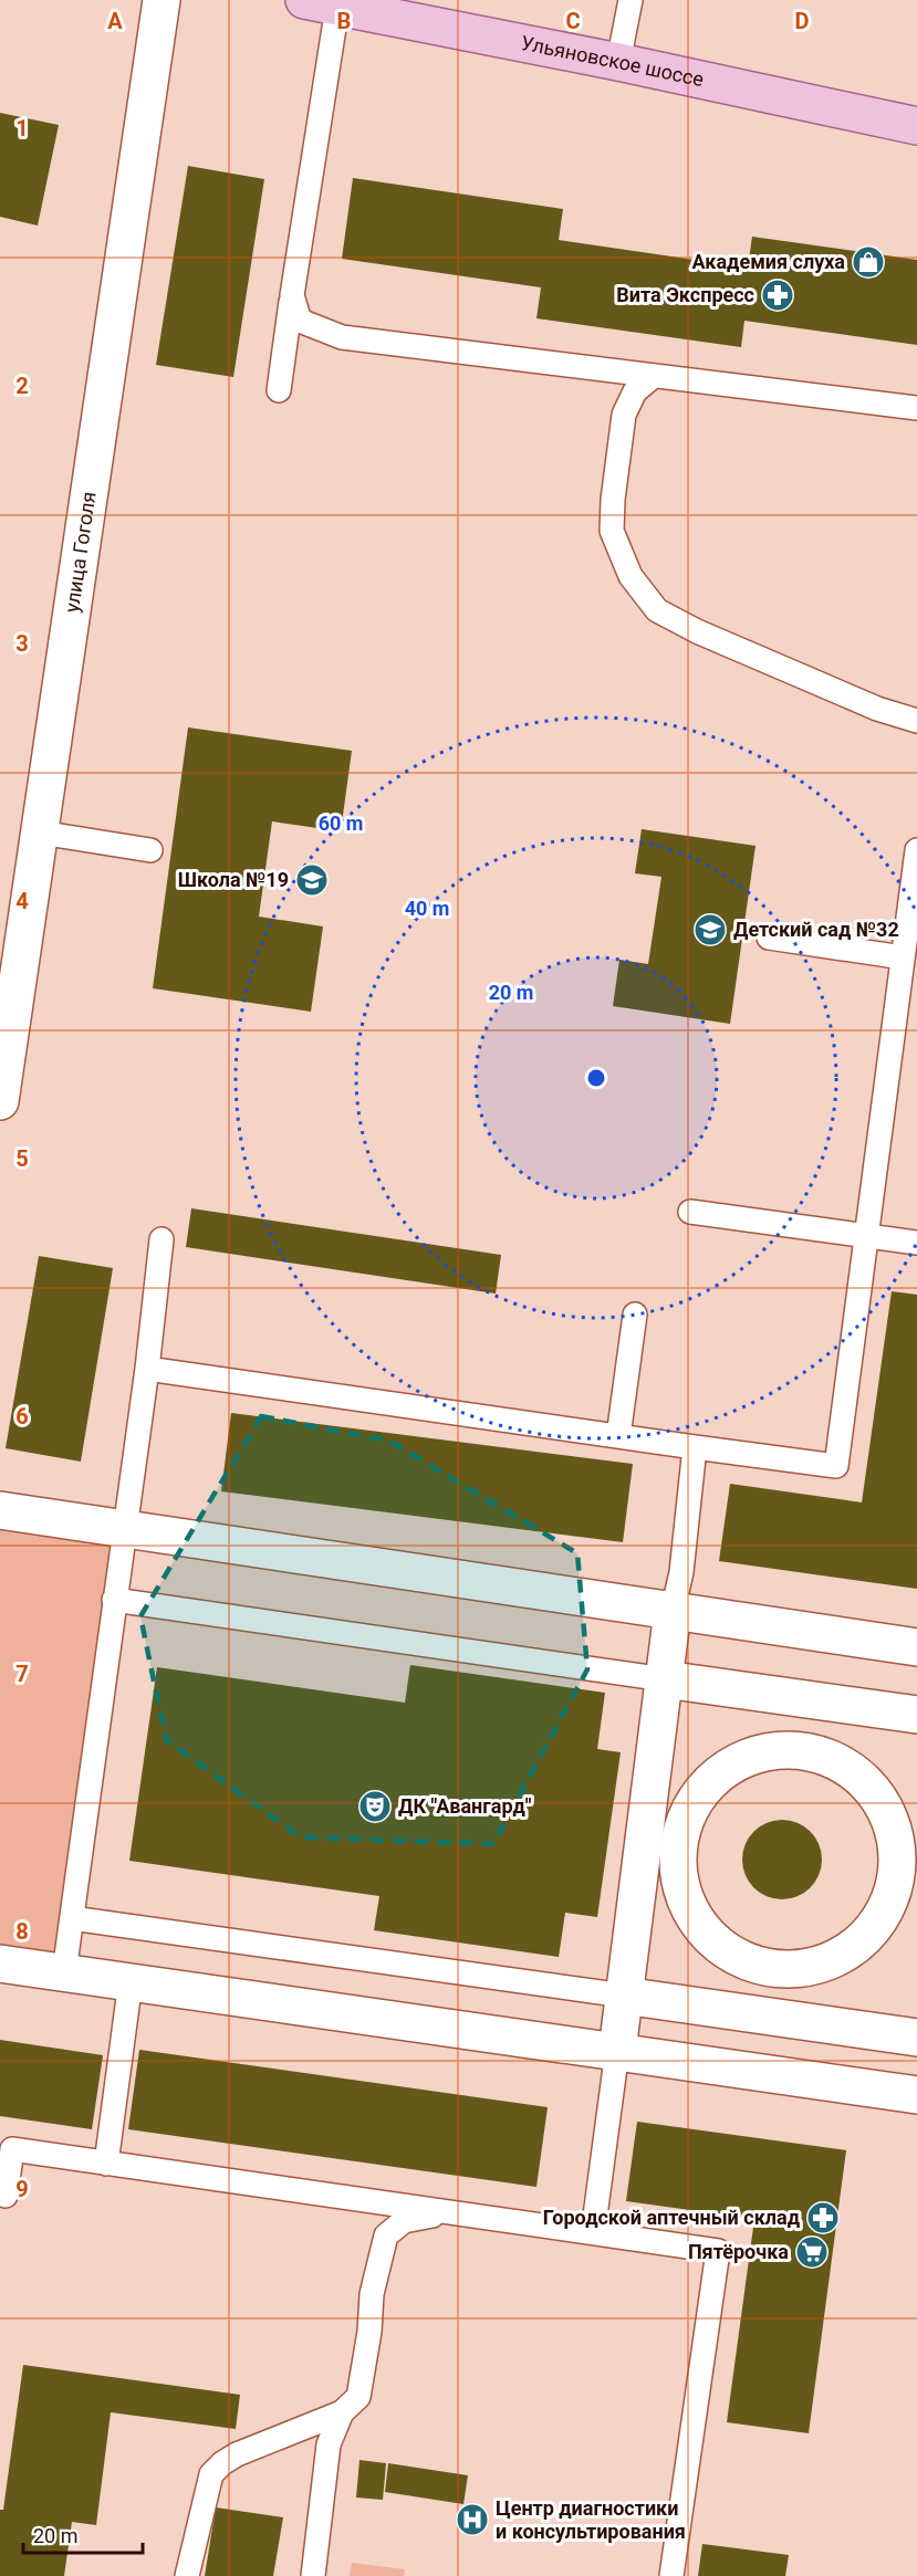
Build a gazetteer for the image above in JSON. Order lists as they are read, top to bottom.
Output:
{
  "streets": {
    "main road": ["Ульяновское шоссе"],
    "street": ["улица Гоголя"]
  },
  "places": {
    "shop": ["Академия слуха"],
    "pharmacy": ["Вита Экспресс", "Городской аптечный склад"],
    "school or university": ["Школа №19", "Детский сад №32"],
    "theatre": ["ДК \"Авангард\""],
    "supermarket": ["Пятёрочка"],
    "hospital": ["Центр диагностики и консультирования"]
  },
  "scale_bar": "20 m",
  "grid": {
    "columns": [
      "A",
      "B",
      "C",
      "D"
    ],
    "rows": [
      "1",
      "2",
      "3",
      "4",
      "5",
      "6",
      "7",
      "8",
      "9"
    ]
  },
  "rings": ["60 m", "40 m", "20 m"]
}
